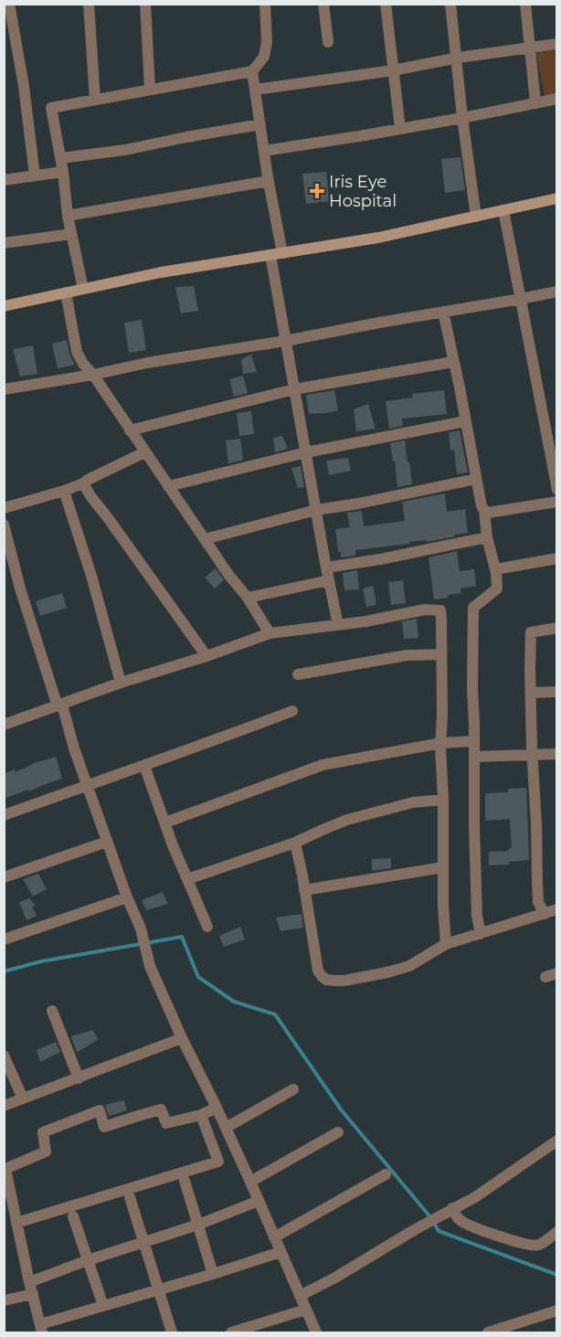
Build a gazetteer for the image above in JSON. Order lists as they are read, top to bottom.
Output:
{
  "places": {
    "health": ["Iris Eye Hospital"]
  }
}
